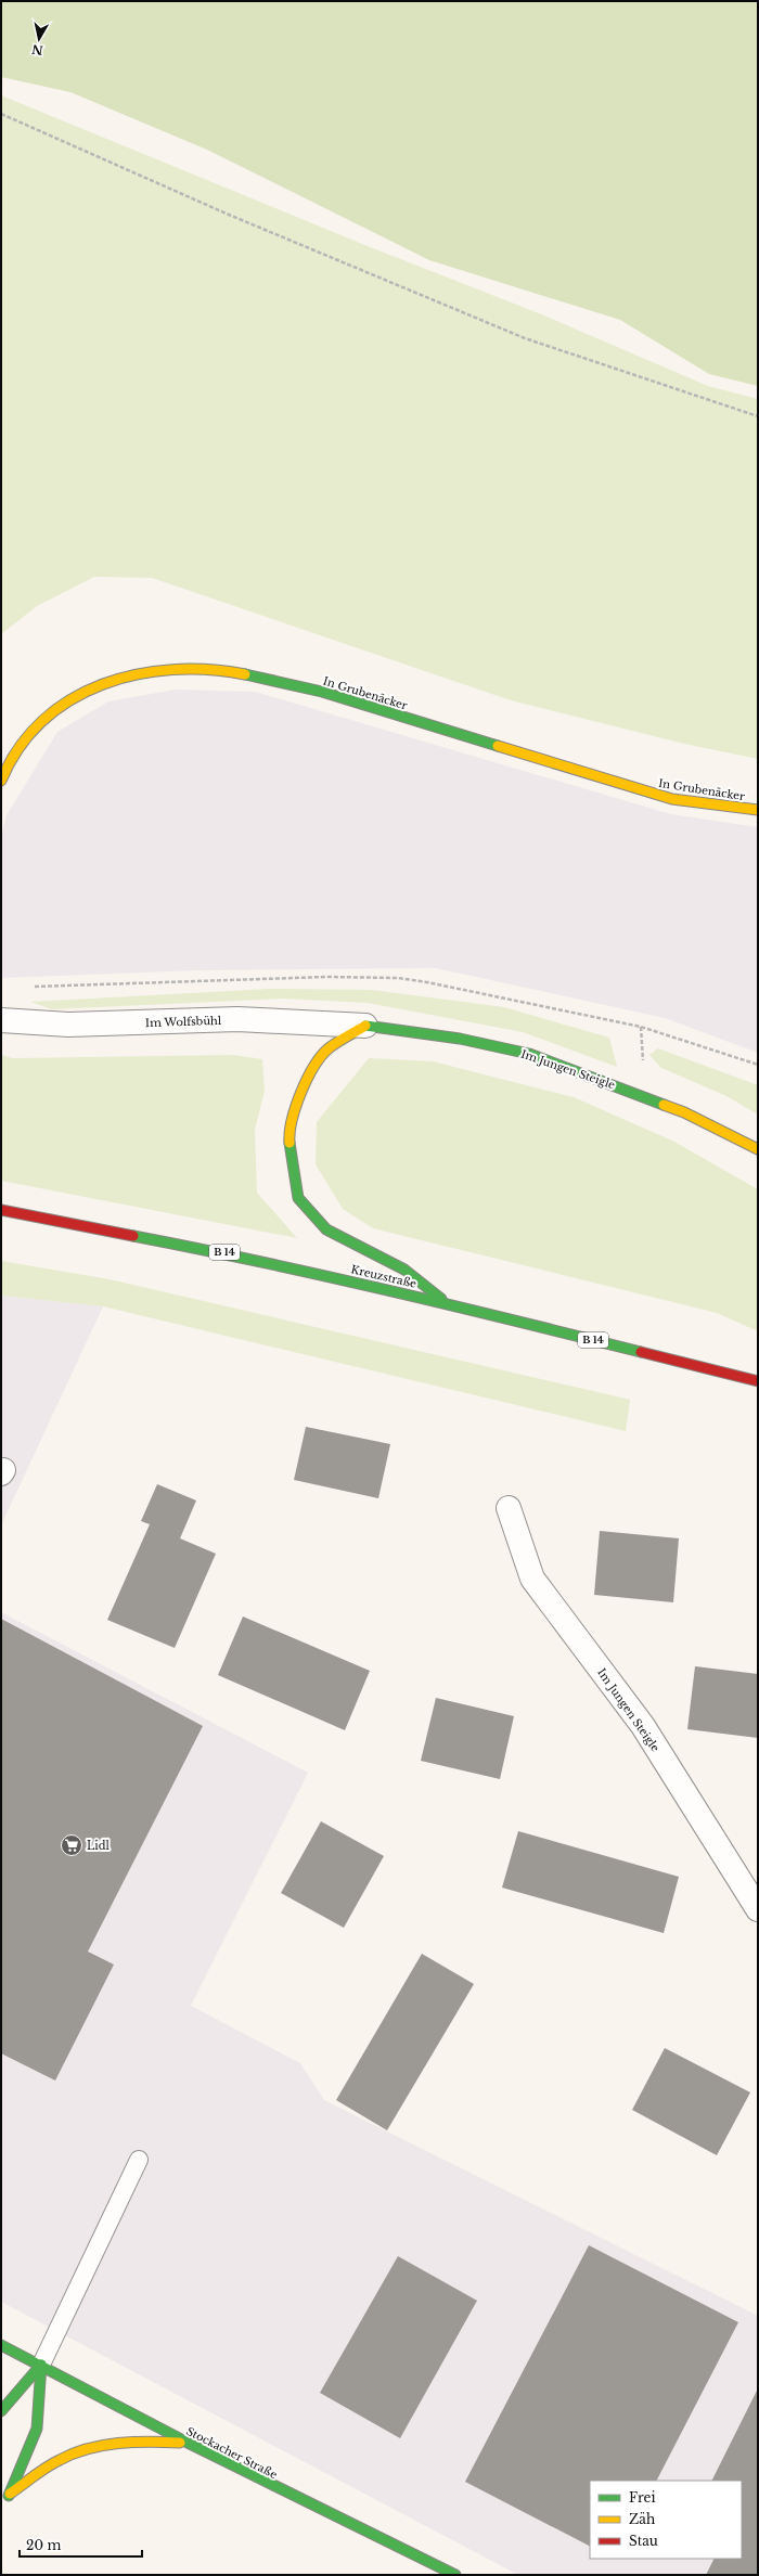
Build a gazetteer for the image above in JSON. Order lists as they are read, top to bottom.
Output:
{
  "streets": {
    "street": [
      "In Grubenäcker",
      "Im Wolfsbühl",
      "Im Jungen Steigle",
      "B 14",
      "Kreuzstraße",
      "Stockacher Straße"
    ]
  },
  "crossings": [
    ["Im Wolfsbühl", "Im Jungen Steigle"]
  ],
  "places": {
    "supermarket": ["Lidl"]
  },
  "legend": ["Frei", "Zäh", "Stau"],
  "scale_bar": "20 m",
  "north": "bottom"
}
